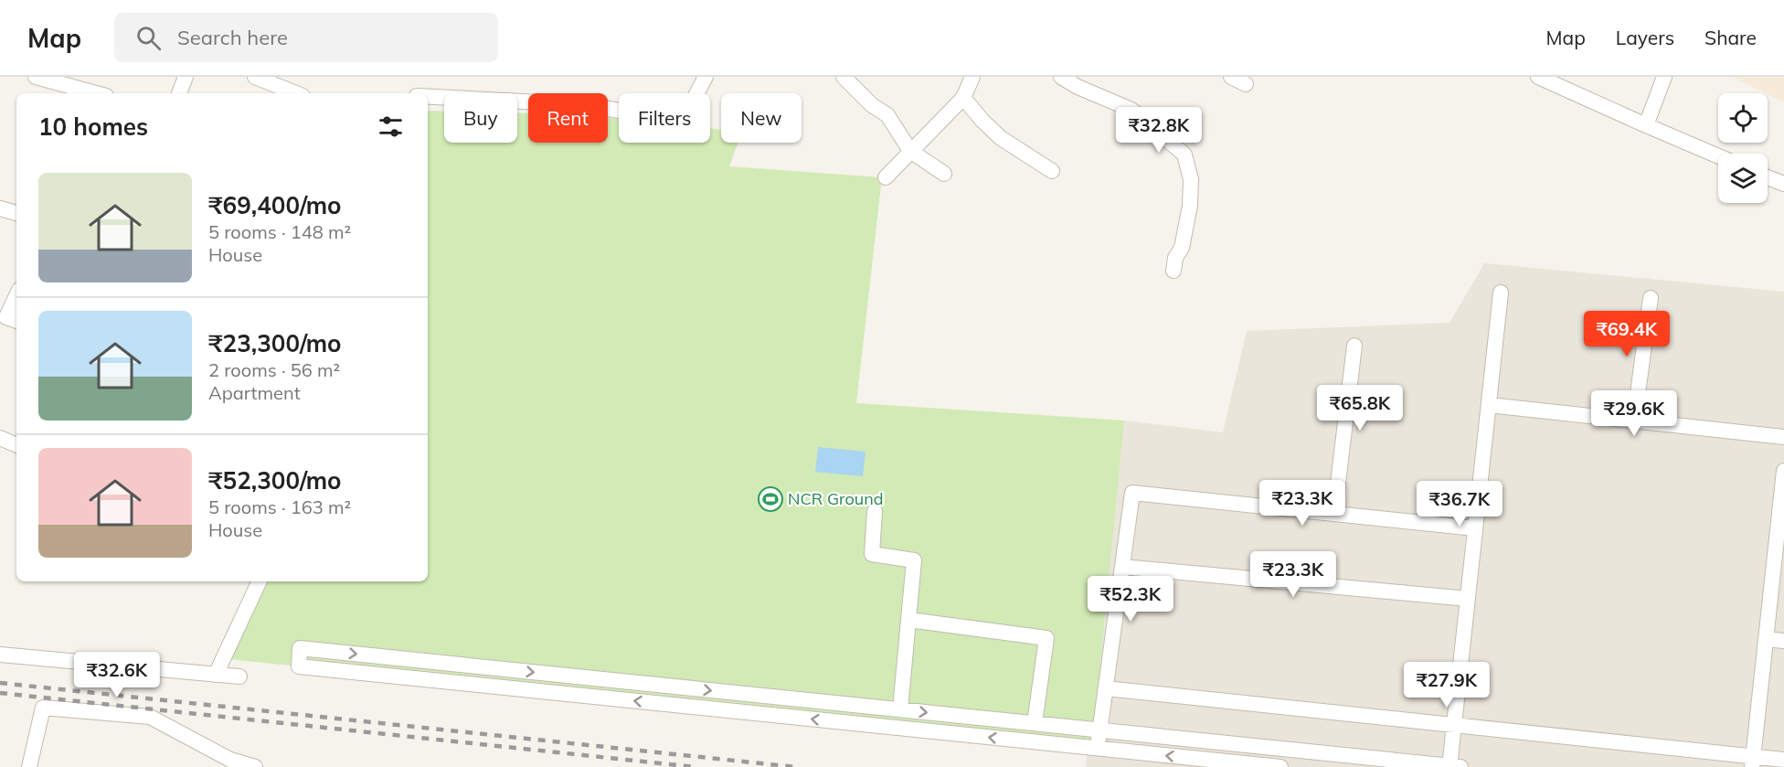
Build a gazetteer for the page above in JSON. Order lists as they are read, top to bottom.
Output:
{
  "places": {
    "sports": ["NCR Ground"]
  },
  "page": {
    "header": "Map",
    "search": "Search here",
    "nav": ["Map", "Layers", "Share"],
    "chip": [
      "Buy",
      "Rent",
      "Filters",
      "New"
    ],
    "heading": "10 homes",
    "price": [
      "₹32.8K",
      "₹69.4K",
      "₹65.8K",
      "₹29.6K",
      "₹23.3K",
      "₹36.7K",
      "₹23.3K",
      "₹52.3K",
      "₹32.6K",
      "₹27.9K"
    ],
    "list": [
      {
        "name": "₹69,400/mo",
        "note": "5 rooms · 148 m² · House"
      },
      {
        "name": "₹23,300/mo",
        "note": "2 rooms · 56 m² · Apartment"
      },
      {
        "name": "₹52,300/mo",
        "note": "5 rooms · 163 m² · House"
      }
    ]
  }
}
